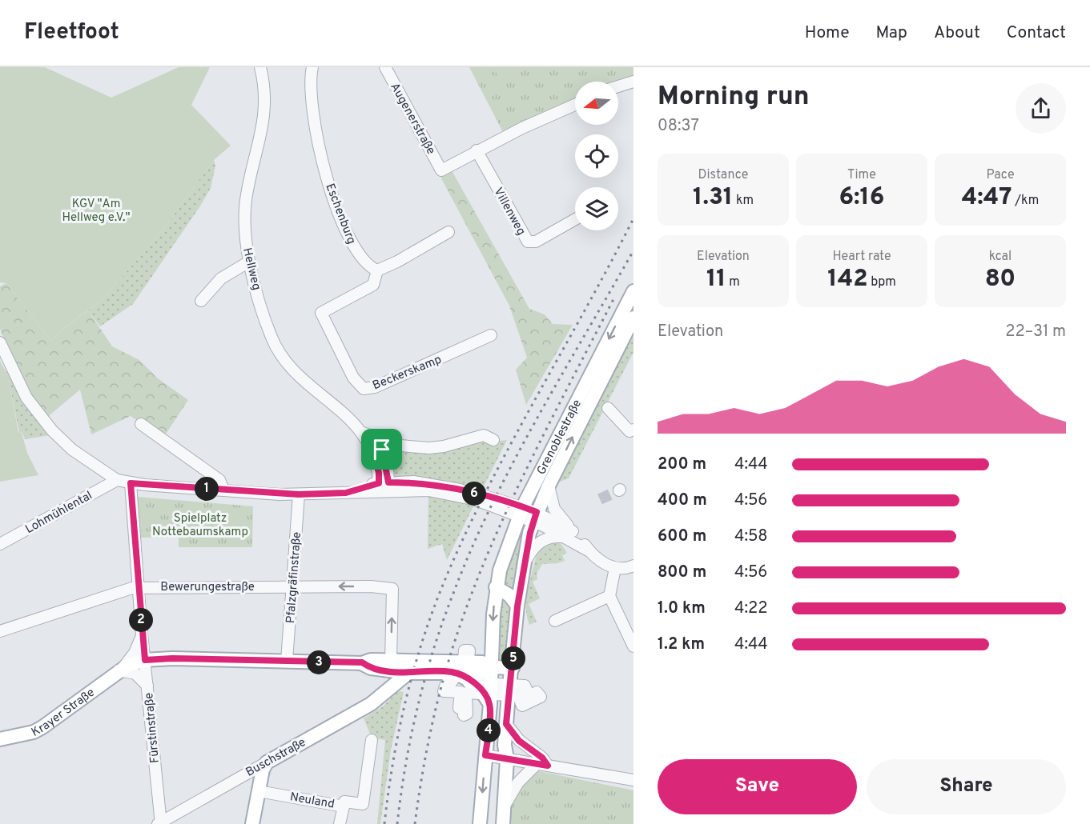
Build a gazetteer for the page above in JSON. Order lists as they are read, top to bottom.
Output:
{
  "streets": {
    "main road": ["Grenoblestraße", "Krayer Straße", "Buschstraße"],
    "street": [
      "Augenerstraße",
      "Villenweg",
      "Eschenburg",
      "Hellweg",
      "Beckerskamp",
      "Lohmühlental",
      "Pfalzgräfinstraße",
      "Bewerungestraße",
      "Fürstinstraße",
      "Neuland"
    ]
  },
  "crossings": [
    ["Augenerstraße", "Villenweg"],
    ["Eschenburg", "Beckerskamp"],
    ["Grenoblestraße", "Krayer Straße"],
    ["Pfalzgräfinstraße", "Bewerungestraße"],
    ["Pfalzgräfinstraße", "Krayer Straße"],
    ["Bewerungestraße", "Krayer Straße"],
    ["Bewerungestraße", "Fürstinstraße"],
    ["Bewerungestraße", "Buschstraße"],
    ["Krayer Straße", "Fürstinstraße"],
    ["Krayer Straße", "Buschstraße"],
    ["Fürstinstraße", "Buschstraße"]
  ],
  "parks": ["KGV \"Am Hellweg e.V.\"", "Spielplatz Nottebaumskamp"],
  "north": "left",
  "page": {
    "header": "Fleetfoot",
    "nav": [
      "Home",
      "Map",
      "About",
      "Contact"
    ],
    "heading": ["Morning run", "08:37"],
    "stats": [
      ["Distance", "1.31 km"],
      ["Time", "6:16"],
      ["Pace", "4:47 /km"],
      ["Elevation", "11 m"],
      ["Heart rate", "142 bpm"],
      ["kcal", "80"]
    ],
    "chart": ["Elevation", "22–31 m"],
    "list": [
      {
        "name": "200 m",
        "note": "4:44"
      },
      {
        "name": "400 m",
        "note": "4:56"
      },
      {
        "name": "600 m",
        "note": "4:58"
      },
      {
        "name": "800 m",
        "note": "4:56"
      },
      {
        "name": "1.0 km",
        "note": "4:22"
      },
      {
        "name": "1.2 km",
        "note": "4:44"
      }
    ],
    "pins": [
      "1",
      "6",
      "2",
      "5",
      "3",
      "4"
    ],
    "buttons": ["Save", "Share"]
  }
}
